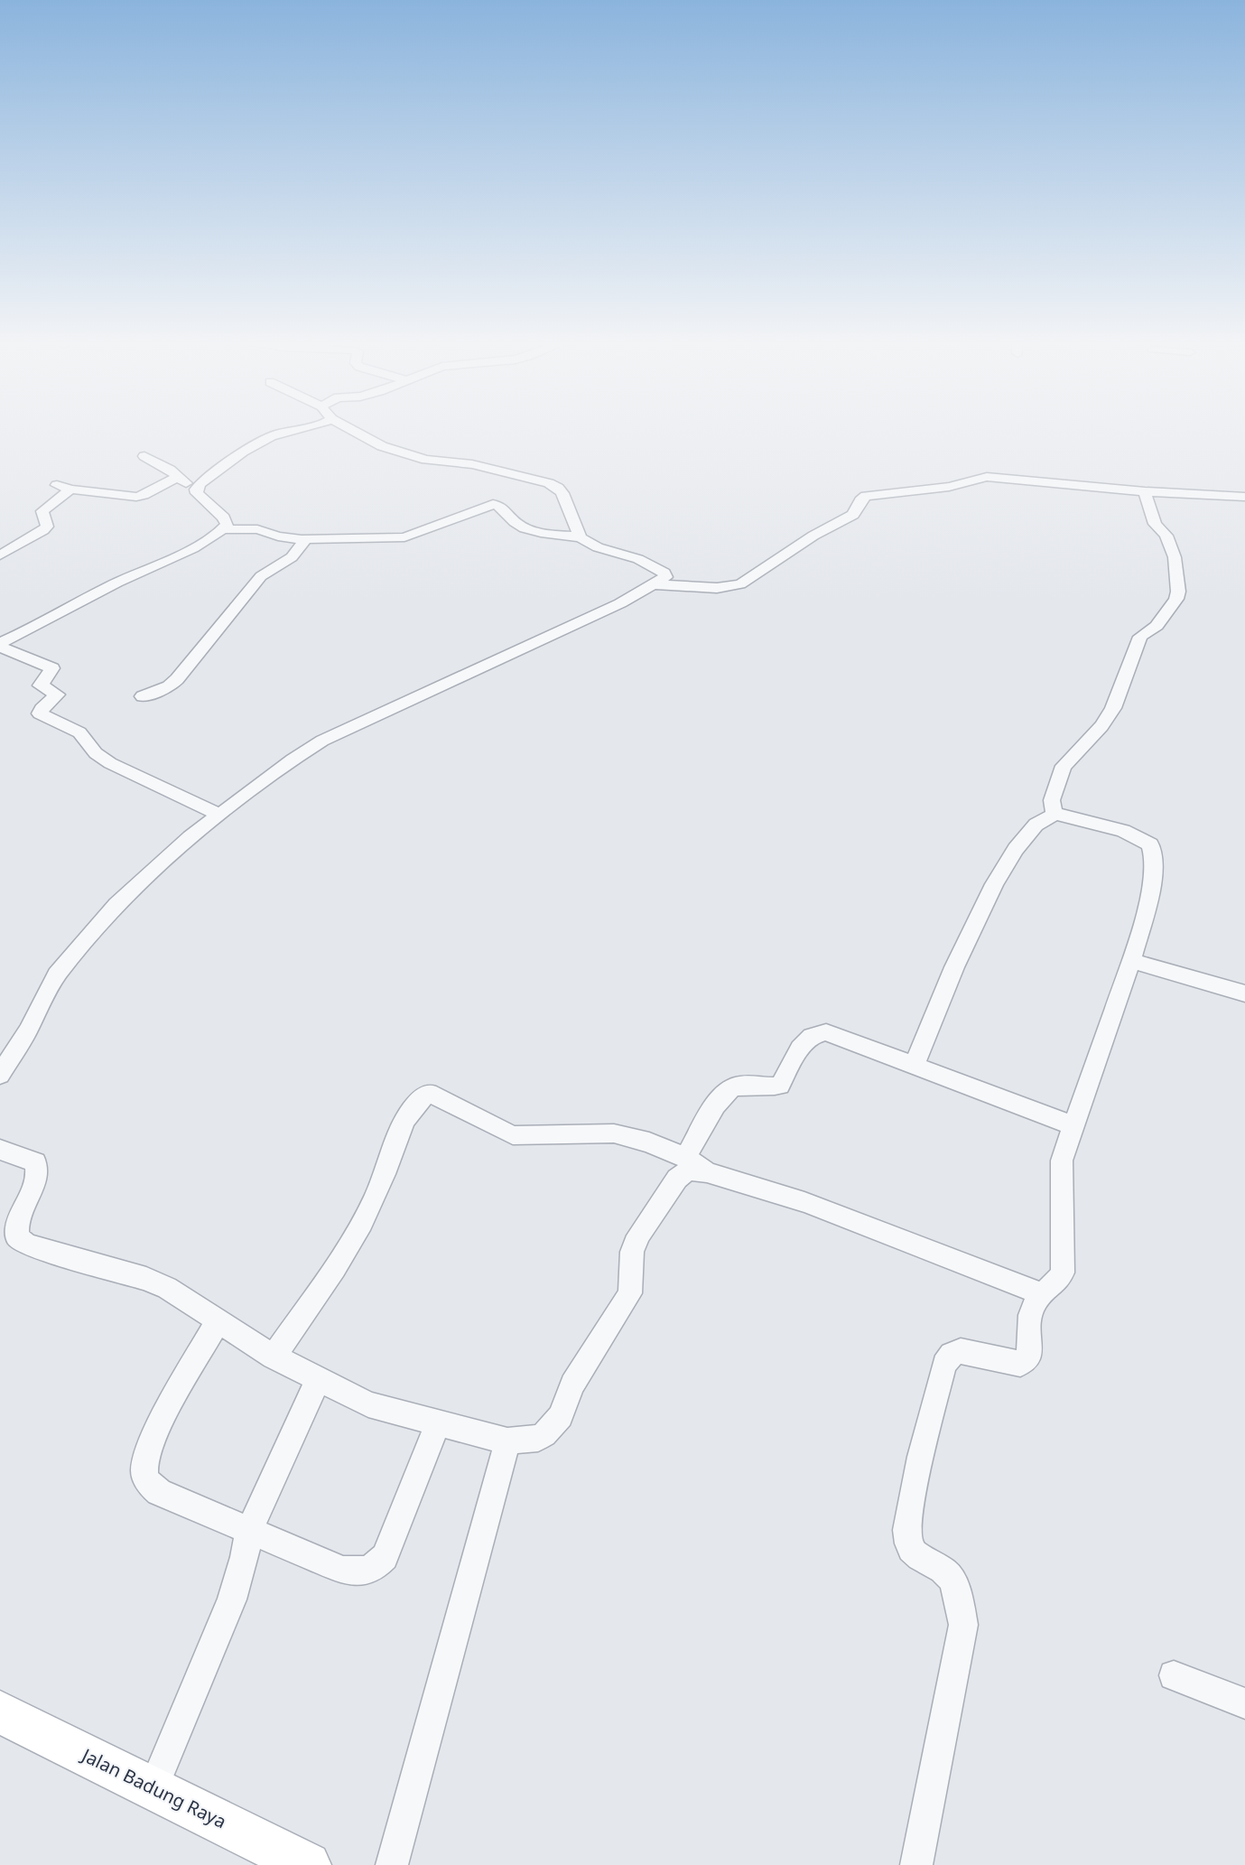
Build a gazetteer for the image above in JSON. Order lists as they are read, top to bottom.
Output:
{
  "streets": {
    "main road": ["Jalan Badung Raya"]
  }
}
